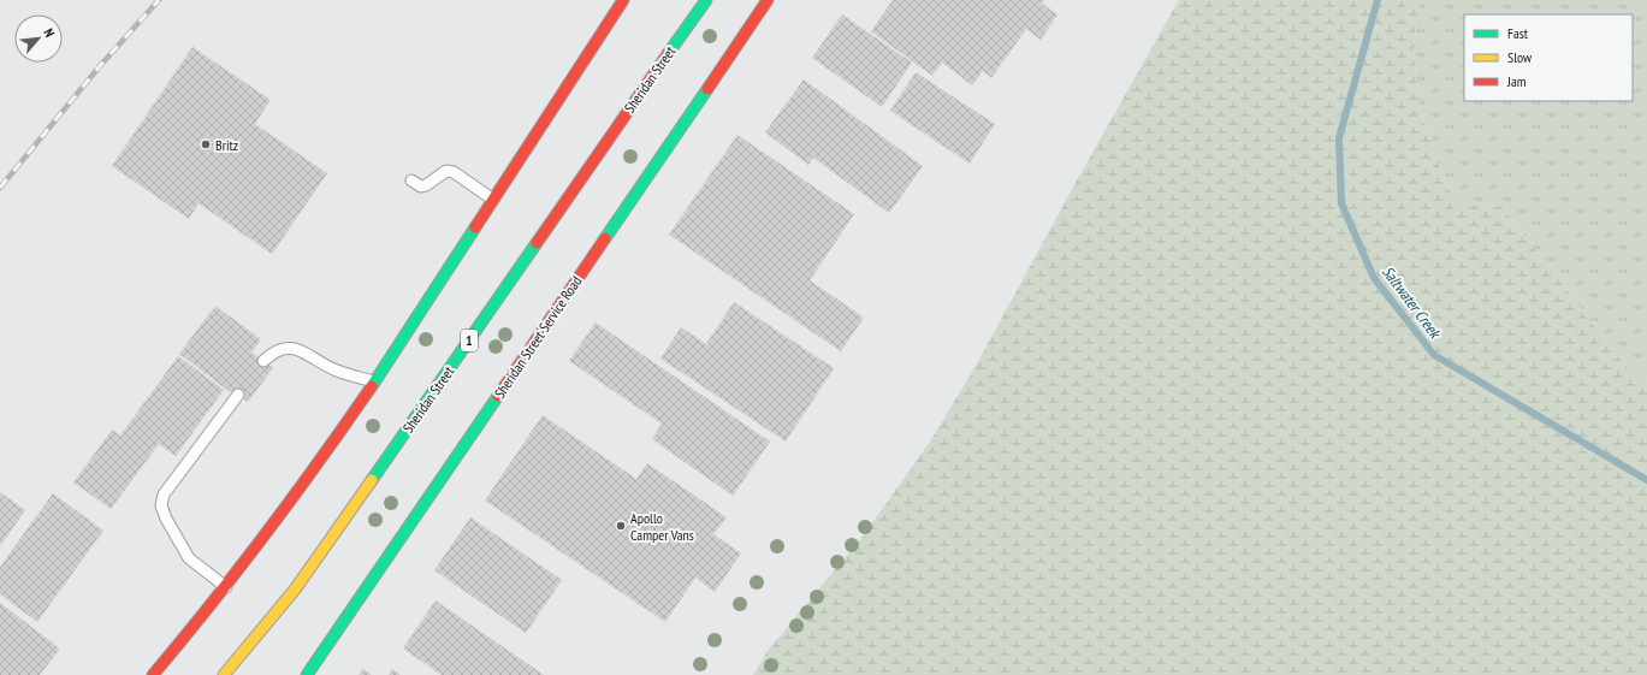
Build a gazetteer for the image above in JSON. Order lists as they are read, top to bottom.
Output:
{
  "streets": {
    "main road": ["Sheridan Street", "Sheridan Street Service Road", "1"]
  },
  "water": ["Saltwater Creek"],
  "places": ["Britz", "Apollo Camper Vans"],
  "legend": ["Fast", "Slow", "Jam"],
  "north": "top right"
}
